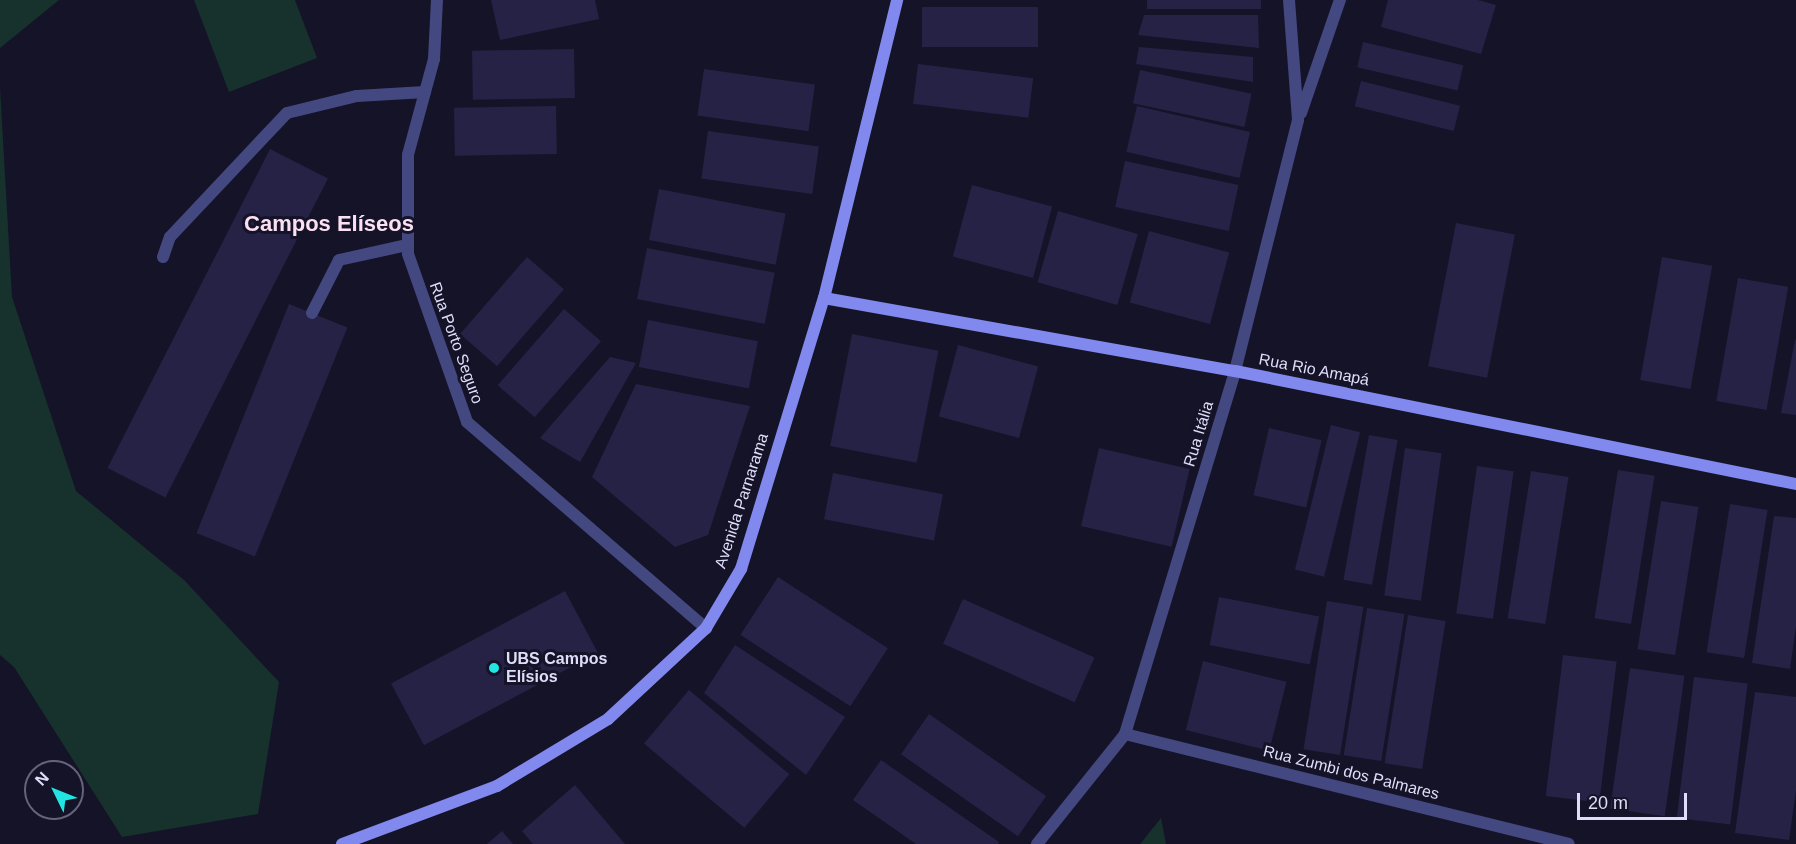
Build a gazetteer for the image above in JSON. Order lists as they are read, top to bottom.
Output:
{
  "streets": {
    "main road": ["Rua Rio Amapá", "Avenida Parnarama"],
    "street": ["Rua Porto Seguro", "Rua Itália", "Rua Zumbi dos Palmares"]
  },
  "crossings": [
    ["Rua Porto Seguro", "Avenida Parnarama"],
    ["Rua Rio Amapá", "Rua Itália"],
    ["Rua Rio Amapá", "Avenida Parnarama"],
    ["Rua Itália", "Rua Zumbi dos Palmares"]
  ],
  "districts": ["Campos Elíseos"],
  "places": ["UBS Campos Elísios"],
  "scale_bar": "20 m",
  "north": "top left"
}
